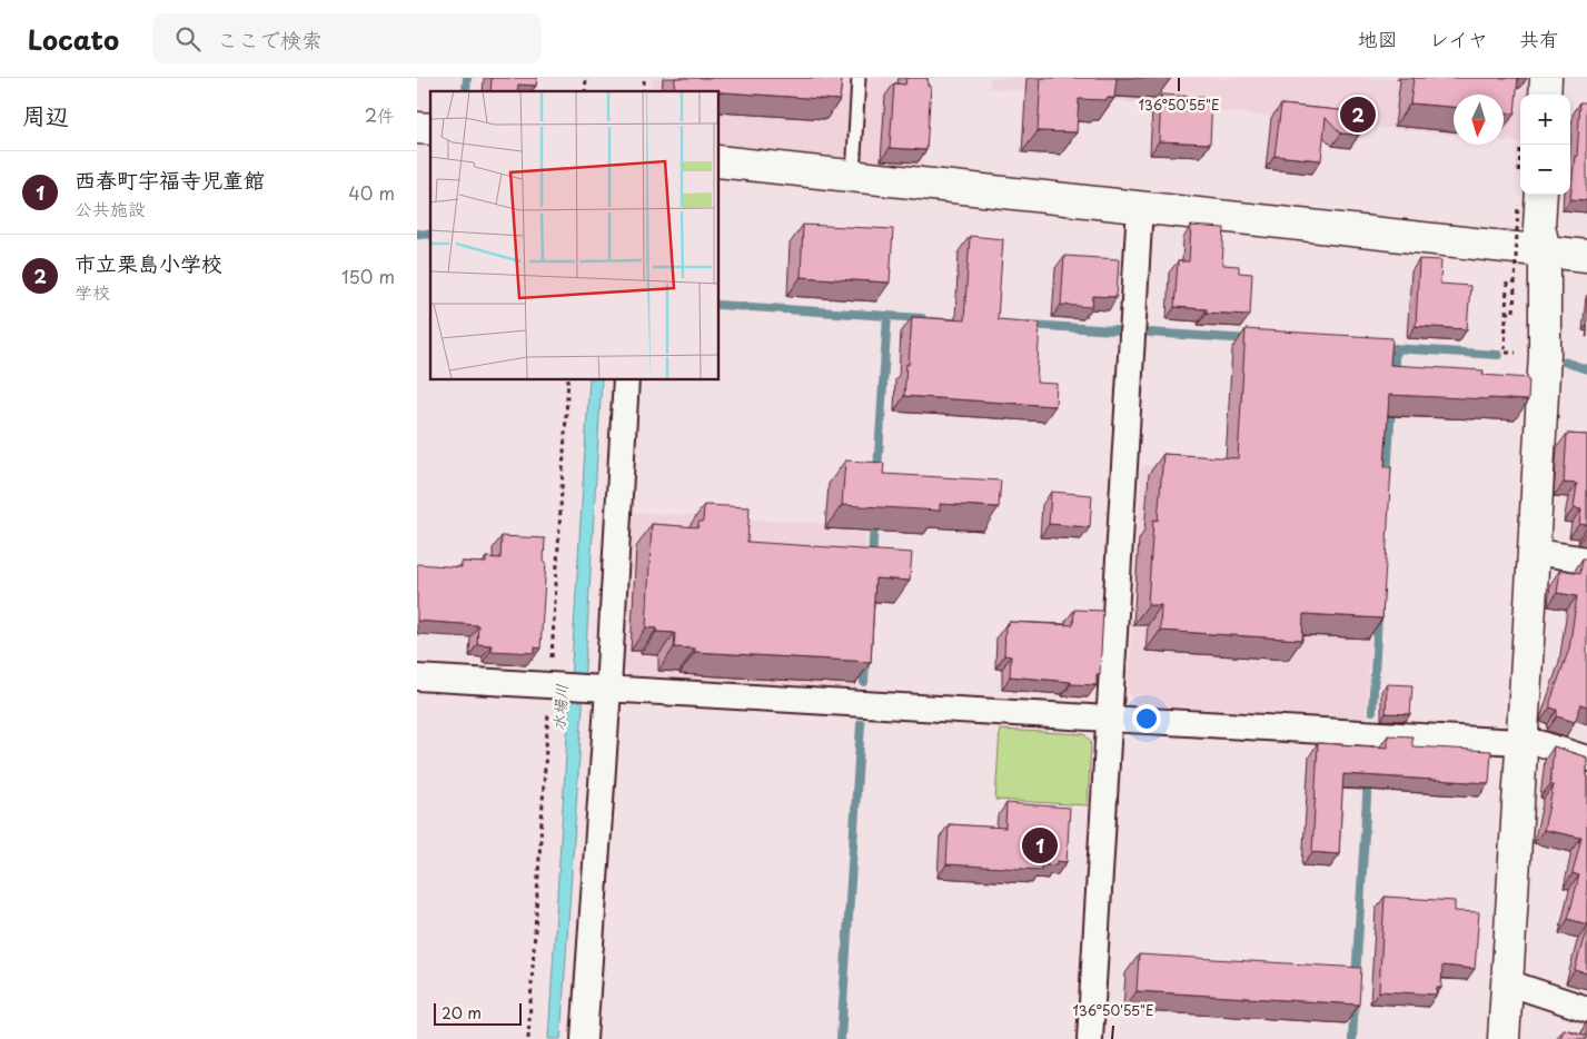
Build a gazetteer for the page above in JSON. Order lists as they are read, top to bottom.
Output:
{
  "water": ["水場川"],
  "scale_bar": "20 m",
  "north": "bottom",
  "page": {
    "header": "Locato",
    "search": "ここで検索",
    "nav": ["地図", "レイヤ", "共有"],
    "heading": ["周辺", "2件"],
    "map_buttons": ["+", "−"],
    "pins": ["2", "1"],
    "list": [
      {
        "mark": "1",
        "name": "西春町宇福寺児童館",
        "note": "公共施設",
        "value": "40 m"
      },
      {
        "mark": "2",
        "name": "市立栗島小学校",
        "note": "学校",
        "value": "150 m"
      }
    ],
    "scale": "20 m"
  },
  "coordinates": ["136°50'55\"E"]
}
